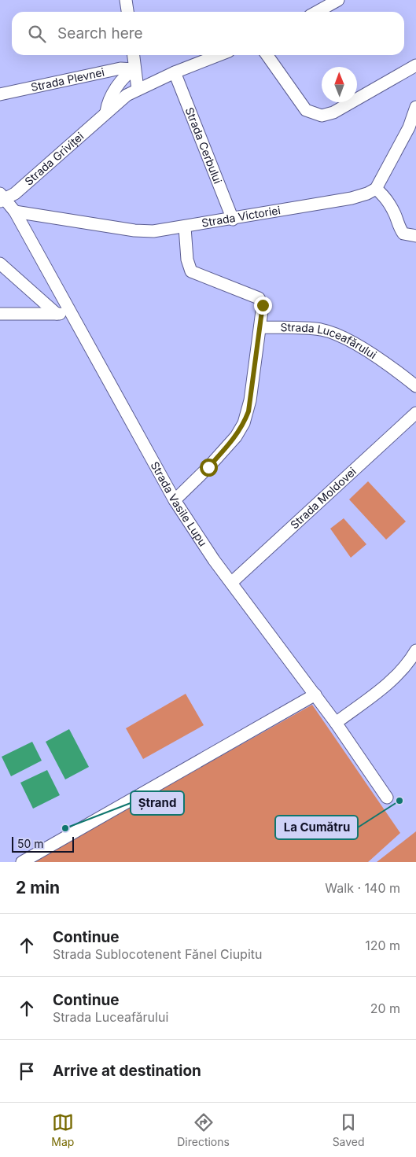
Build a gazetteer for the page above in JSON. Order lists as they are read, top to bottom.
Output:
{
  "streets": {
    "street": [
      "Strada Plevnei",
      "Strada Cerbului",
      "Strada Griviței",
      "Strada Victoriei",
      "Strada Luceafărului",
      "Strada Moldovei",
      "Strada Vasile Lupu"
    ]
  },
  "crossings": [
    ["Strada Plevnei", "Strada Griviței"],
    ["Strada Cerbului", "Strada Griviței"],
    ["Strada Cerbului", "Strada Victoriei"],
    ["Strada Griviței", "Strada Vasile Lupu"],
    ["Strada Victoriei", "Strada Vasile Lupu"],
    ["Strada Moldovei", "Strada Vasile Lupu"]
  ],
  "places": ["La Cumătru", "Ștrand"],
  "scale_bar": "50 m",
  "north": "top",
  "page": {
    "search": "Search here",
    "scale": "50 m",
    "heading": ["2 min", "Walk · 140 m"],
    "list": [
      ["Continue", "Strada Sublocotenent Fănel Ciupitu", "120 m"],
      ["Continue", "Strada Luceafărului", "20 m"],
      "Arrive at destination"
    ],
    "nav": ["Map", "Directions", "Saved"]
  }
}
